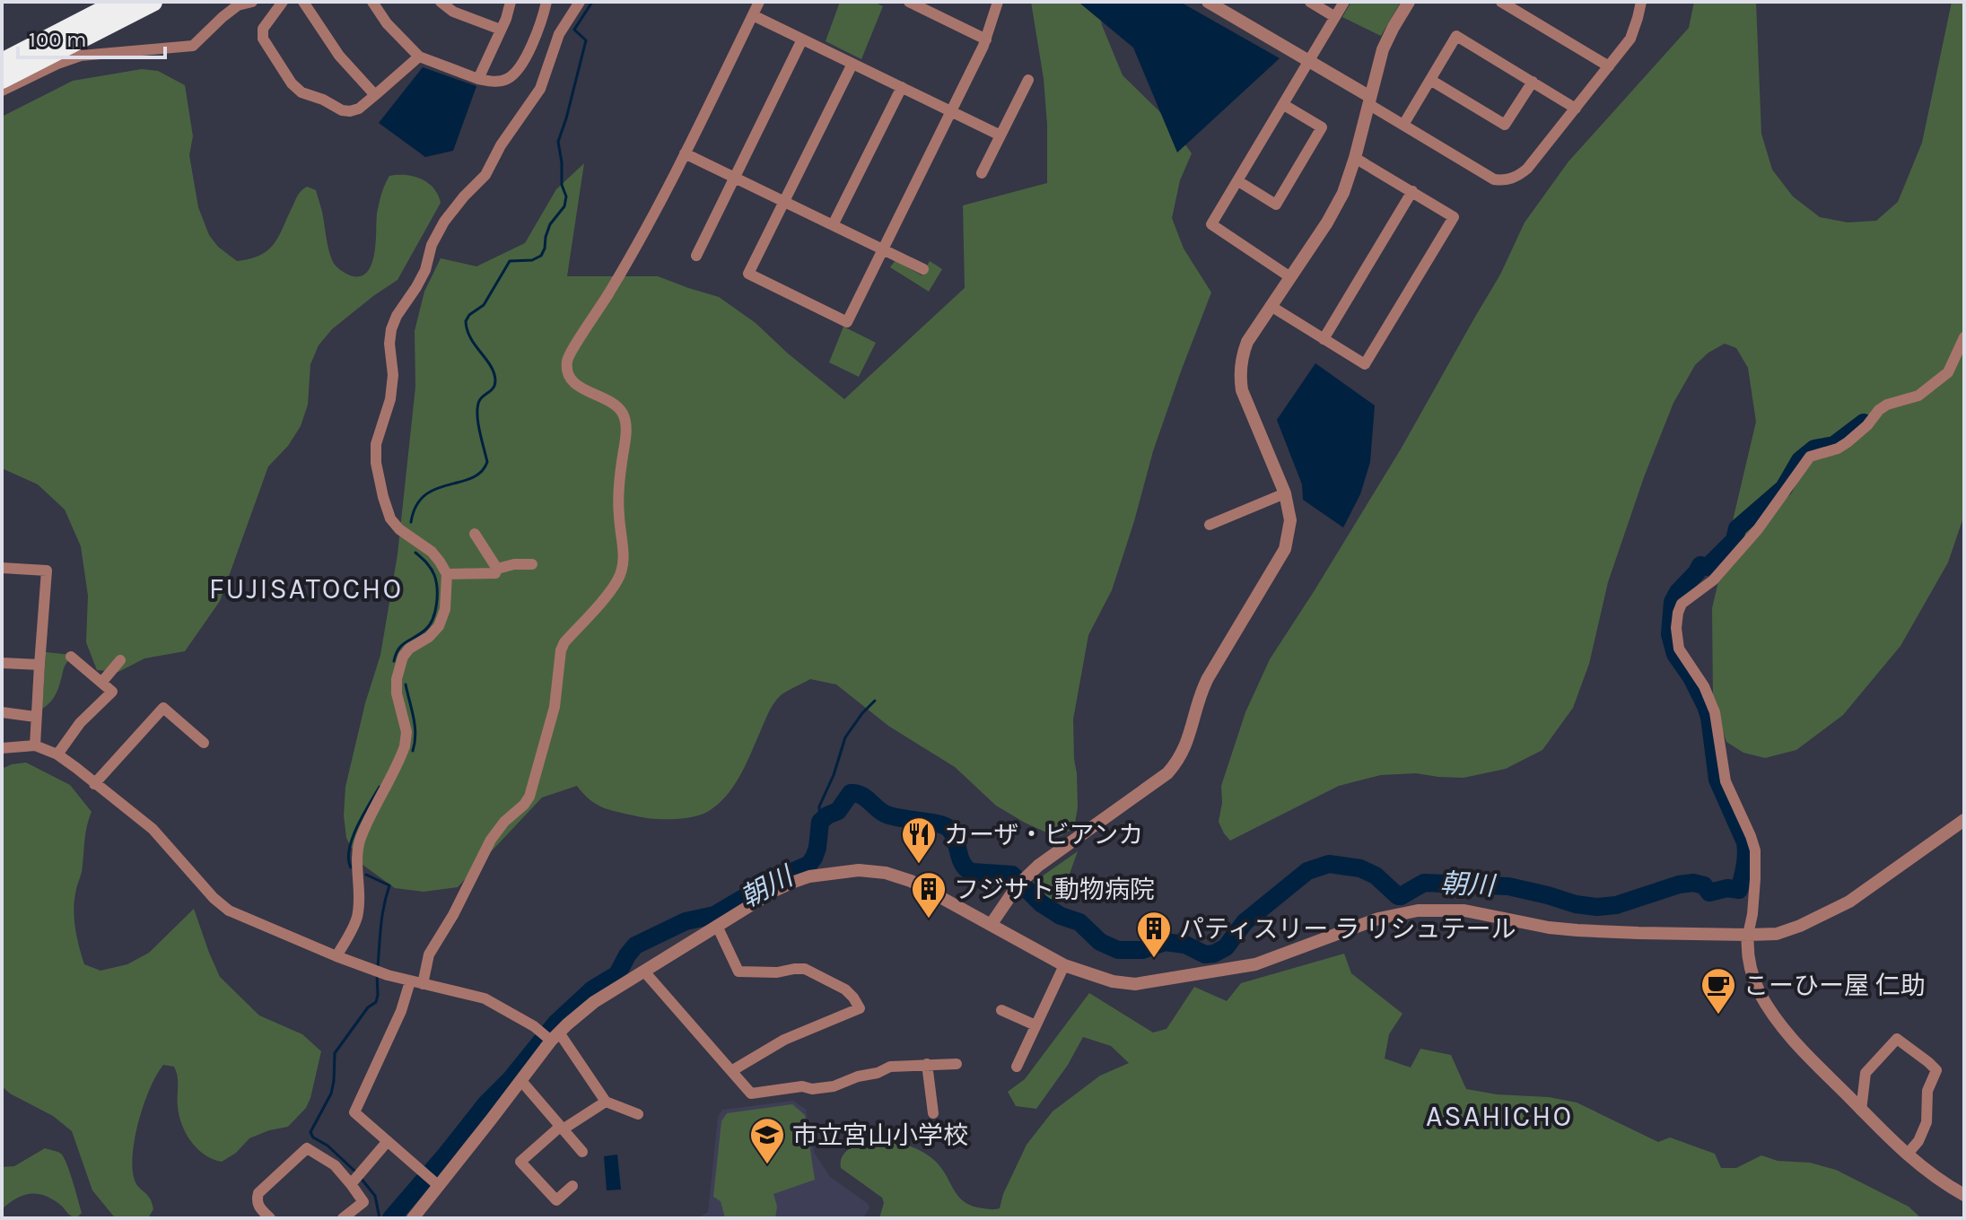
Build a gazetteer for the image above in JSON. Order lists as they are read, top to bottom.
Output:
{
  "districts": ["FUJISATOCHO", "ASAHICHO"],
  "water": ["朝川"],
  "places": {
    "restaurant": ["カーザ・ビアンカ"],
    "building": ["フジサト動物病院", "パティスリー ラ リシュテール"],
    "cafe": ["こーひー屋 仁助"],
    "school or university": ["市立宮山小学校"]
  },
  "scale_bar": "100 m"
}
